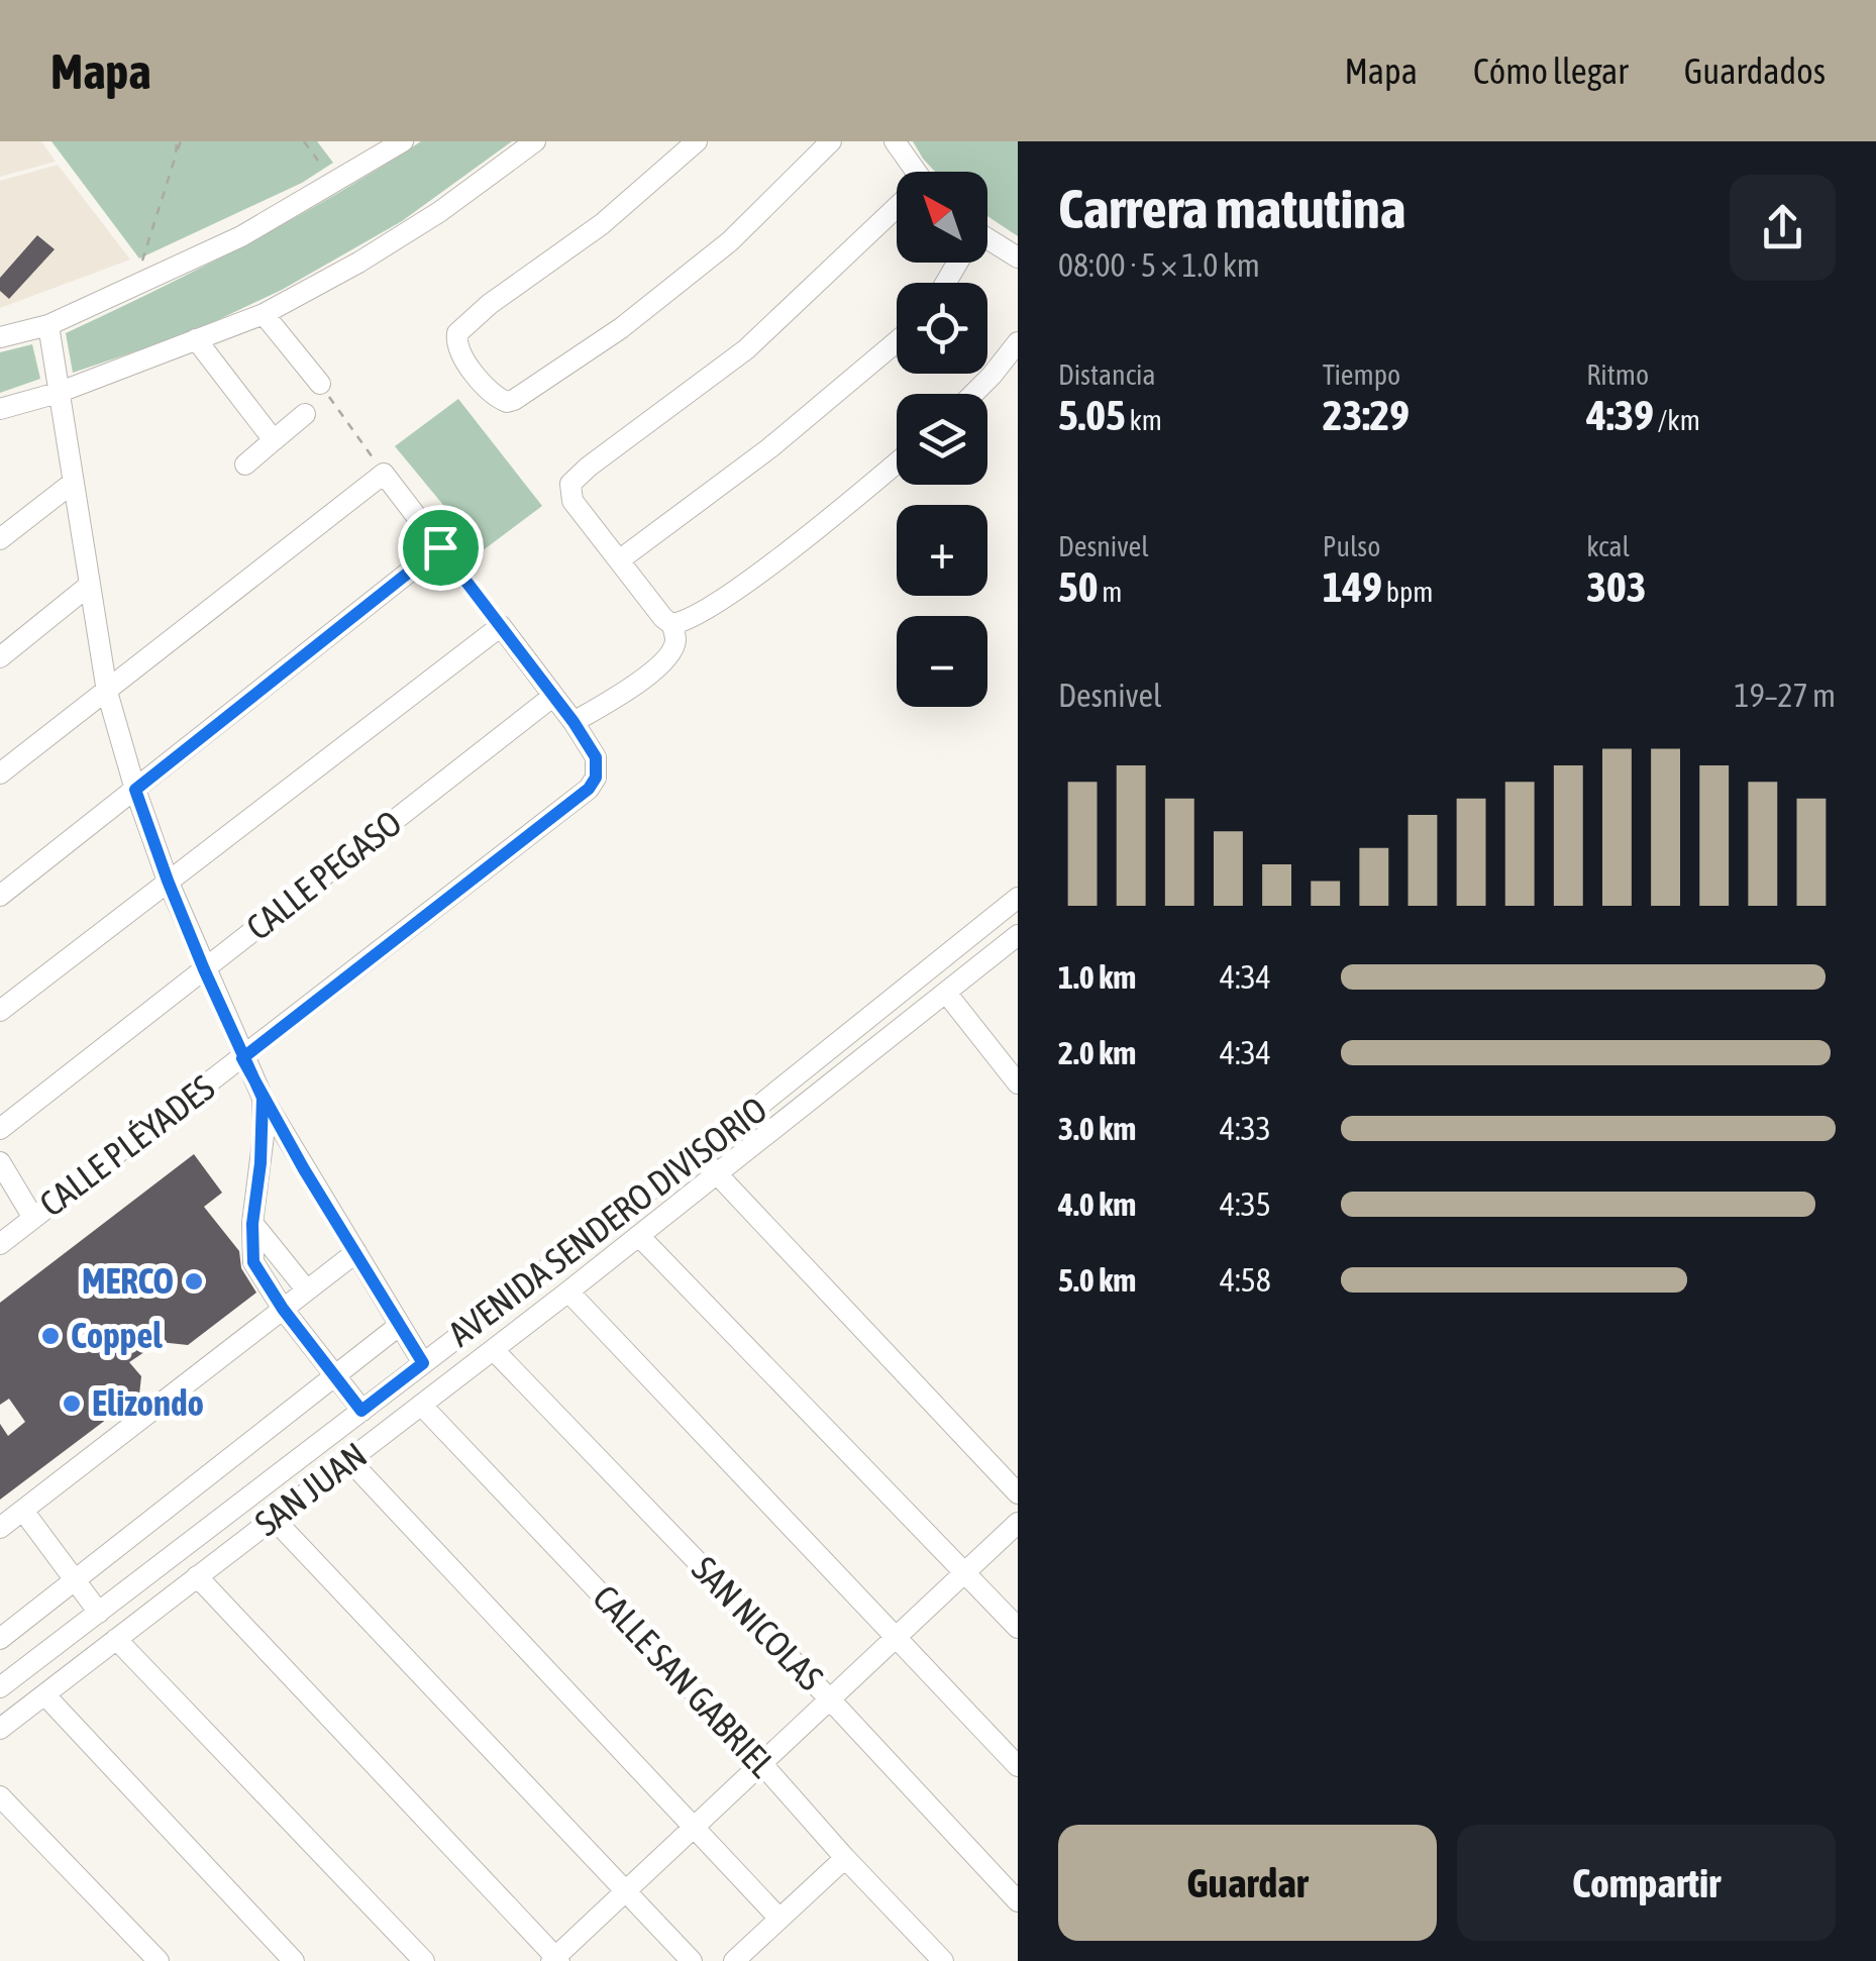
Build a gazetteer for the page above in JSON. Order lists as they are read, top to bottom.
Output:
{
  "streets": {
    "street": [
      "CALLE PEGASO",
      "CALLE PLÉYADES",
      "AVENIDA SENDERO DIVISORIO",
      "SAN JUAN",
      "SAN NICOLAS",
      "CALLE SAN GABRIEL"
    ]
  },
  "crossings": [
    ["AVENIDA SENDERO DIVISORIO", "SAN JUAN"],
    ["SAN JUAN", "SAN NICOLAS"],
    ["SAN JUAN", "CALLE SAN GABRIEL"]
  ],
  "places": ["MERCO", "Coppel", "Elizondo"],
  "north": "top left",
  "page": {
    "header": "Mapa",
    "nav": ["Mapa", "Cómo llegar", "Guardados"],
    "heading": ["Carrera matutina", "08:00 · 5 × 1.0 km"],
    "map_buttons": ["+", "−"],
    "stats": [
      ["Distancia", "5.05 km"],
      ["Tiempo", "23:29"],
      ["Ritmo", "4:39 /km"],
      ["Desnivel", "50 m"],
      ["Pulso", "149 bpm"],
      ["kcal", "303"]
    ],
    "chart": ["Desnivel", "19–27 m"],
    "list": [
      {
        "name": "1.0 km",
        "note": "4:34"
      },
      {
        "name": "2.0 km",
        "note": "4:34"
      },
      {
        "name": "3.0 km",
        "note": "4:33"
      },
      {
        "name": "4.0 km",
        "note": "4:35"
      },
      {
        "name": "5.0 km",
        "note": "4:58"
      }
    ],
    "buttons": ["Guardar", "Compartir"]
  }
}
